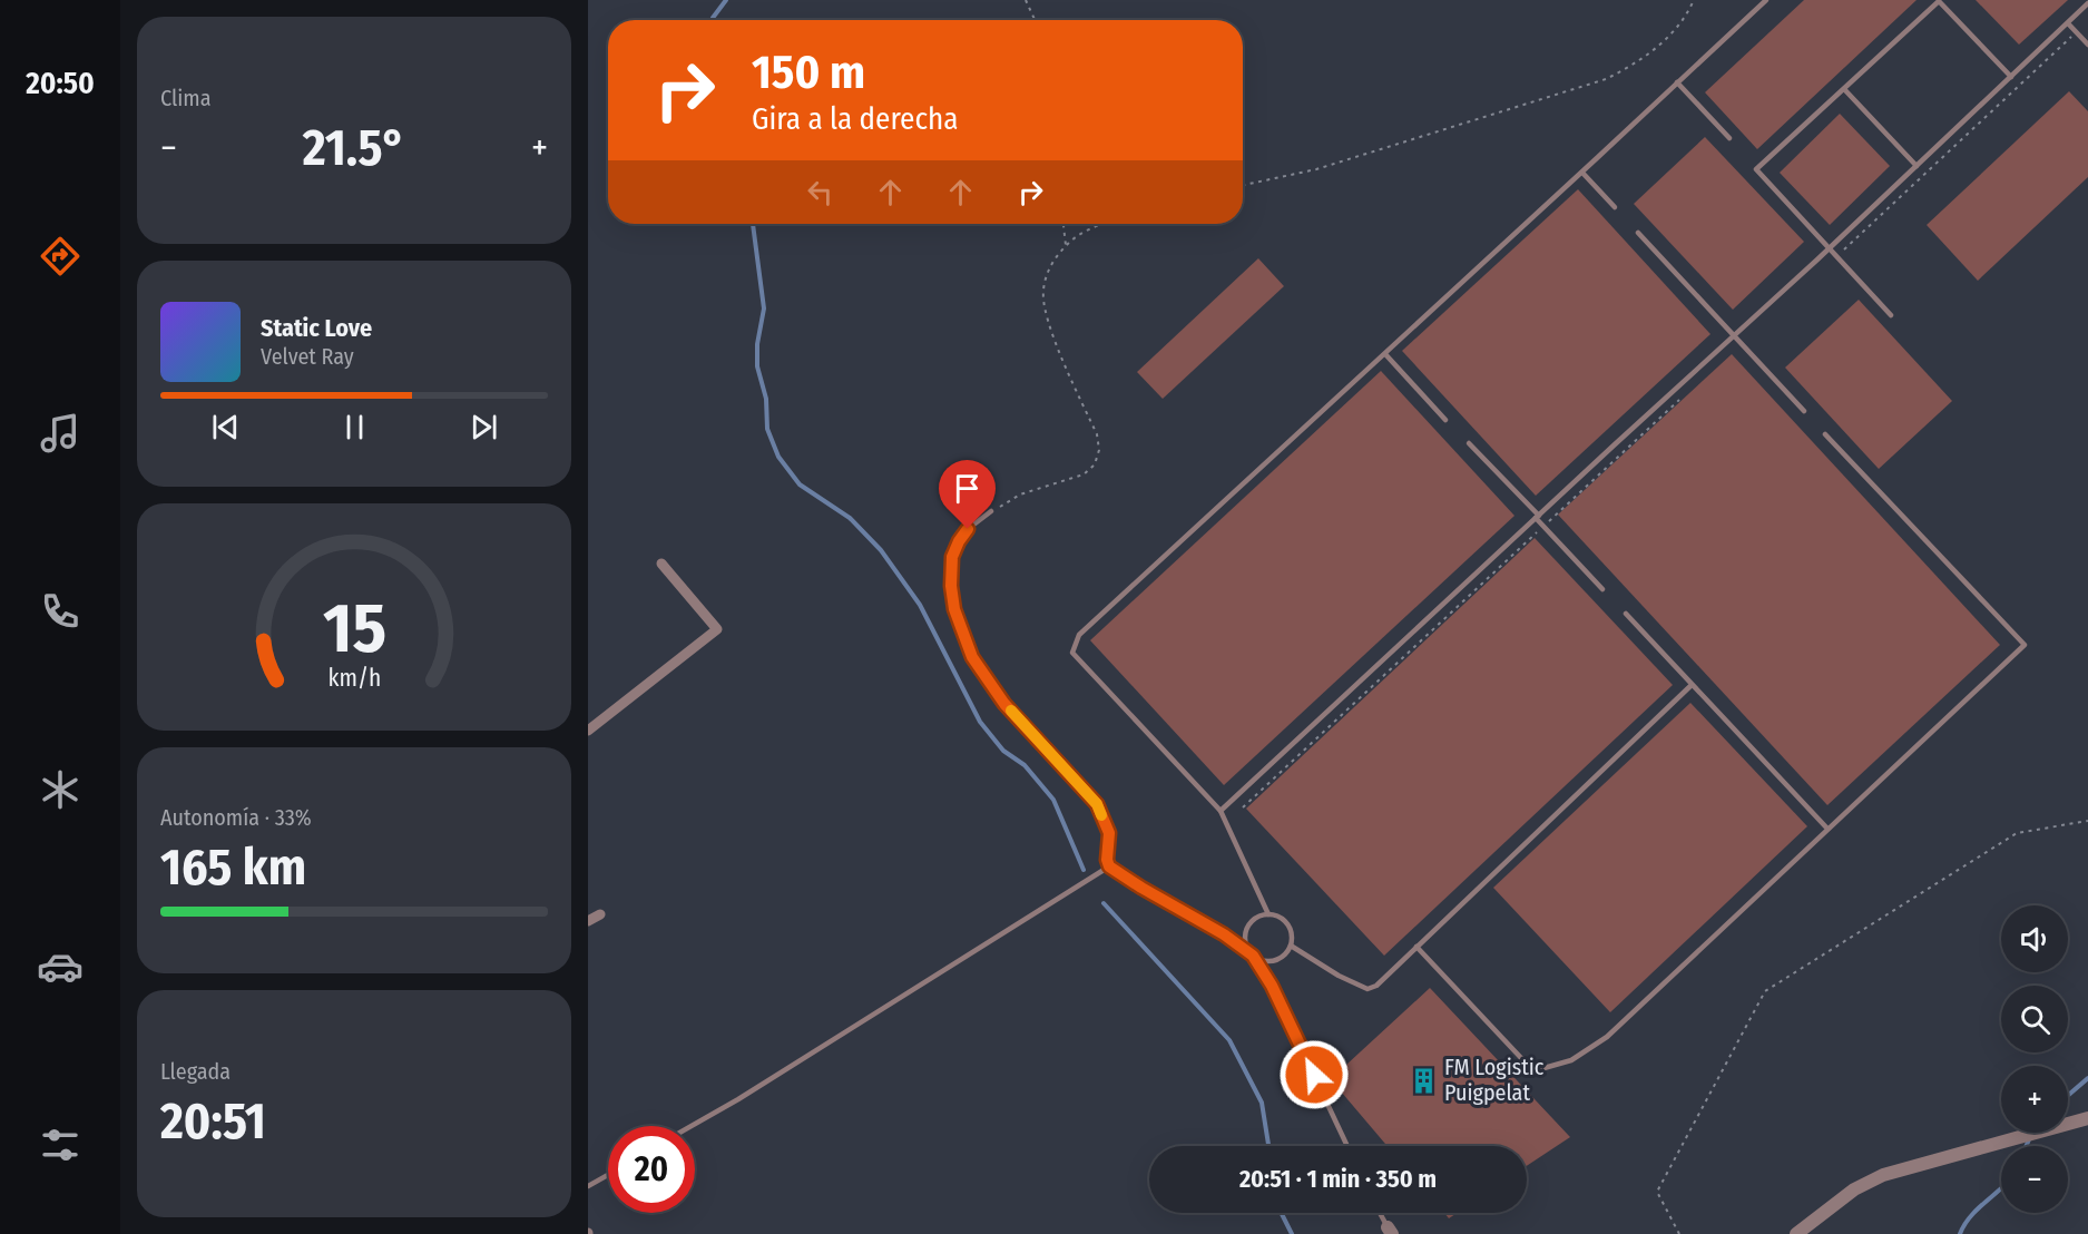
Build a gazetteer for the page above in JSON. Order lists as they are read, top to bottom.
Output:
{
  "places": {
    "building": ["FM Logistic Puigpelat"]
  },
  "page": {
    "tabs": "20:50",
    "tile": [
      "Clima",
      ["Autonomía · 33%", "165 km"],
      ["Llegada", "20:51"]
    ],
    "turn": ["150 m", "Gira a la derecha"],
    "heat": ["−", "21.5°", "+"],
    "song": ["Static Love", "Velvet Ray"],
    "map_buttons": ["+", "−"],
    "limit": "20",
    "trip": "20:51 · 1 min · 350 m",
    "gauge": ["15", "km/h"]
  }
}
